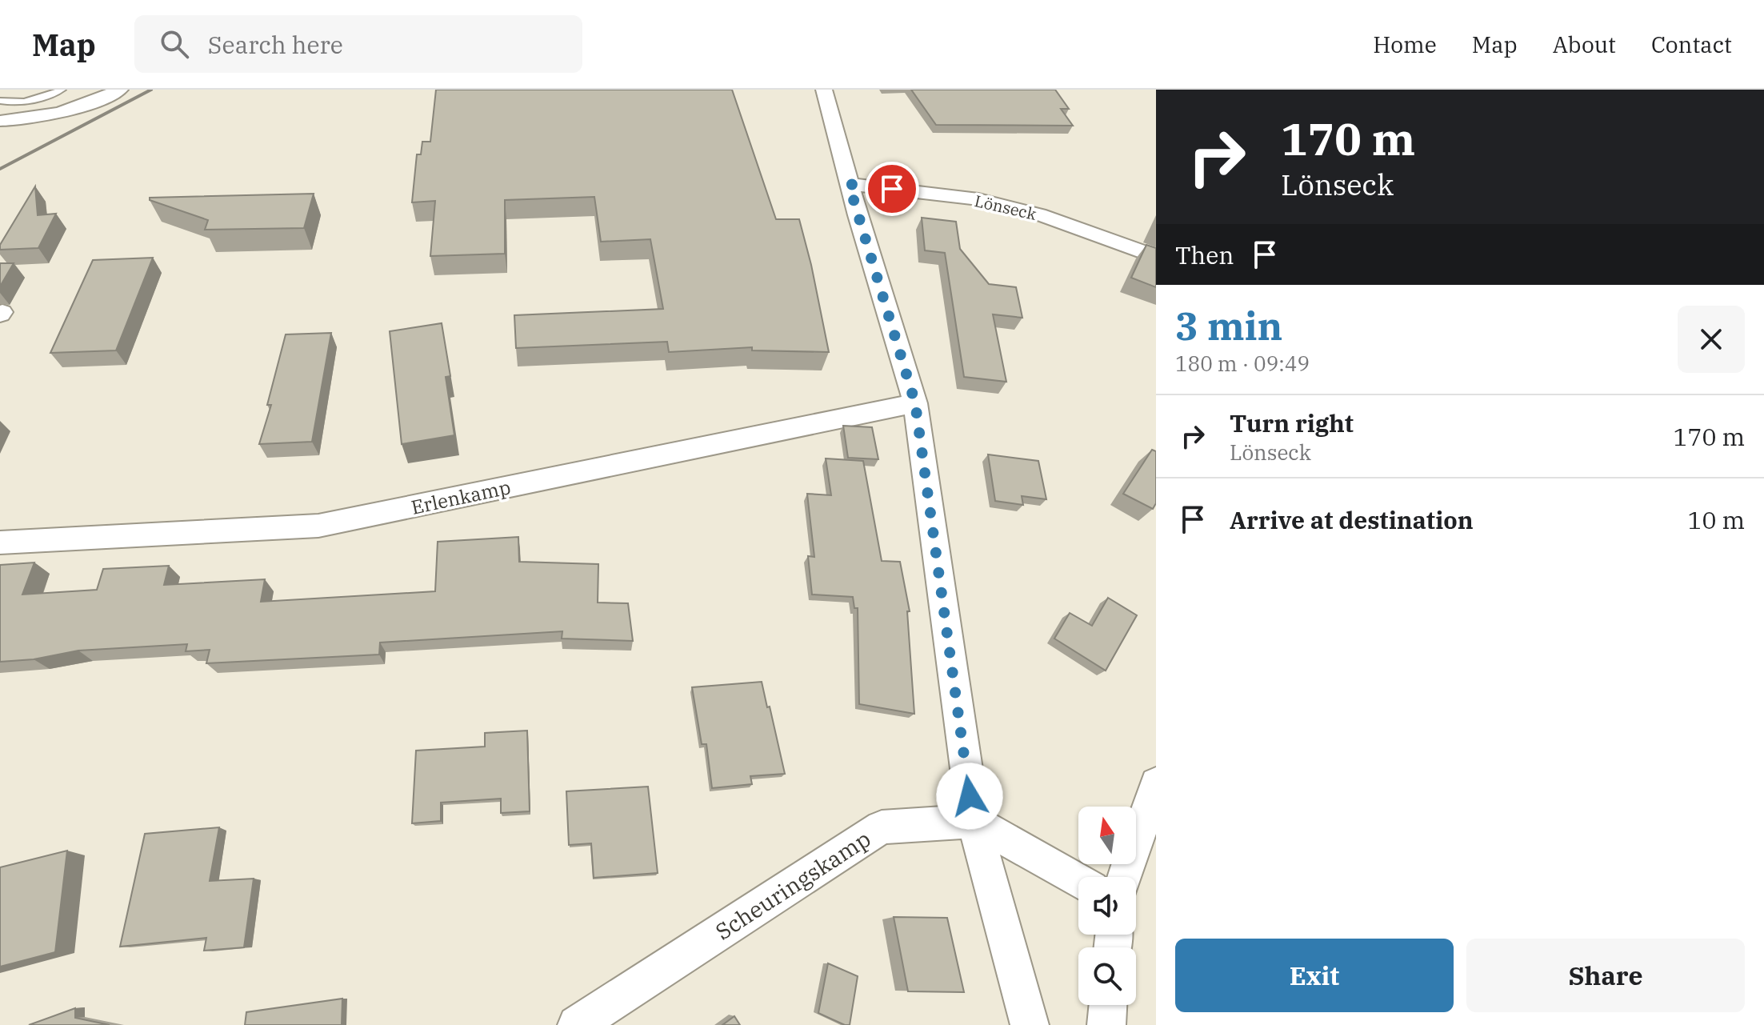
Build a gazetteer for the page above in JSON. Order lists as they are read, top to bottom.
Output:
{
  "streets": {
    "street": ["Lönseck", "Erlenkamp", "Scheuringskamp"]
  },
  "north": "top",
  "page": {
    "header": "Map",
    "search": "Search here",
    "nav": [
      "Home",
      "Map",
      "About",
      "Contact"
    ],
    "turn": ["170 m", "Lönseck"],
    "then": "Then",
    "heading": ["3 min", "180 m · 09:49"],
    "list": [
      {
        "name": "Turn right",
        "note": "Lönseck",
        "value": "170 m"
      },
      {
        "name": "Arrive at destination",
        "value": "10 m"
      }
    ],
    "buttons": ["Exit", "Share"]
  }
}
